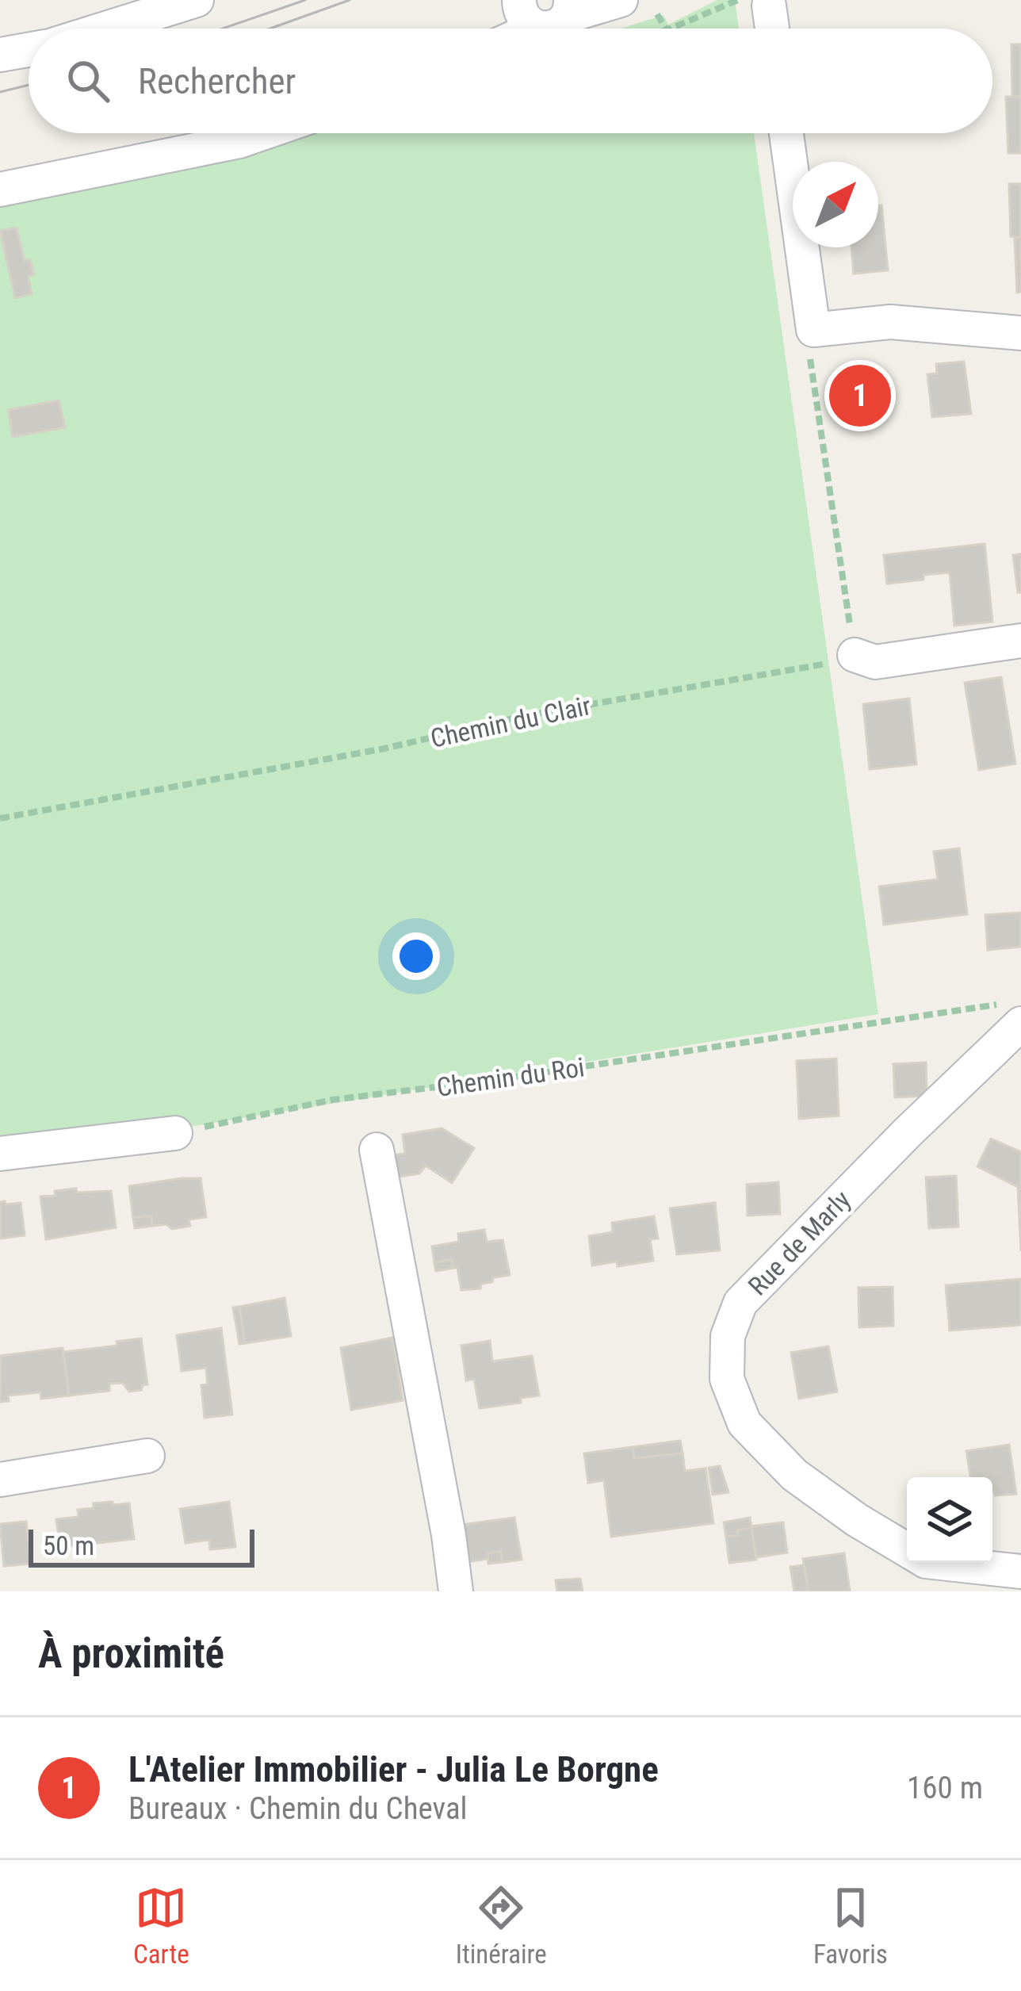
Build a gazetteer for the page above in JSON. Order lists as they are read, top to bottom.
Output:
{
  "streets": {
    "street": ["Rue de Marly"],
    "path": ["Chemin du Clair", "Chemin du Roi"]
  },
  "crossings": [
    ["Chemin du Roi", "Rue de Marly"]
  ],
  "scale_bar": "50 m",
  "north": "top right",
  "page": {
    "search": "Rechercher",
    "pins": "1",
    "scale": "50 m",
    "heading": "À proximité",
    "list": [
      {
        "mark": "1",
        "name": "L'Atelier Immobilier - Julia Le Borgne",
        "note": "Bureaux · Chemin du Cheval",
        "value": "160 m"
      }
    ],
    "nav": ["Carte", "Itinéraire", "Favoris"]
  }
}
